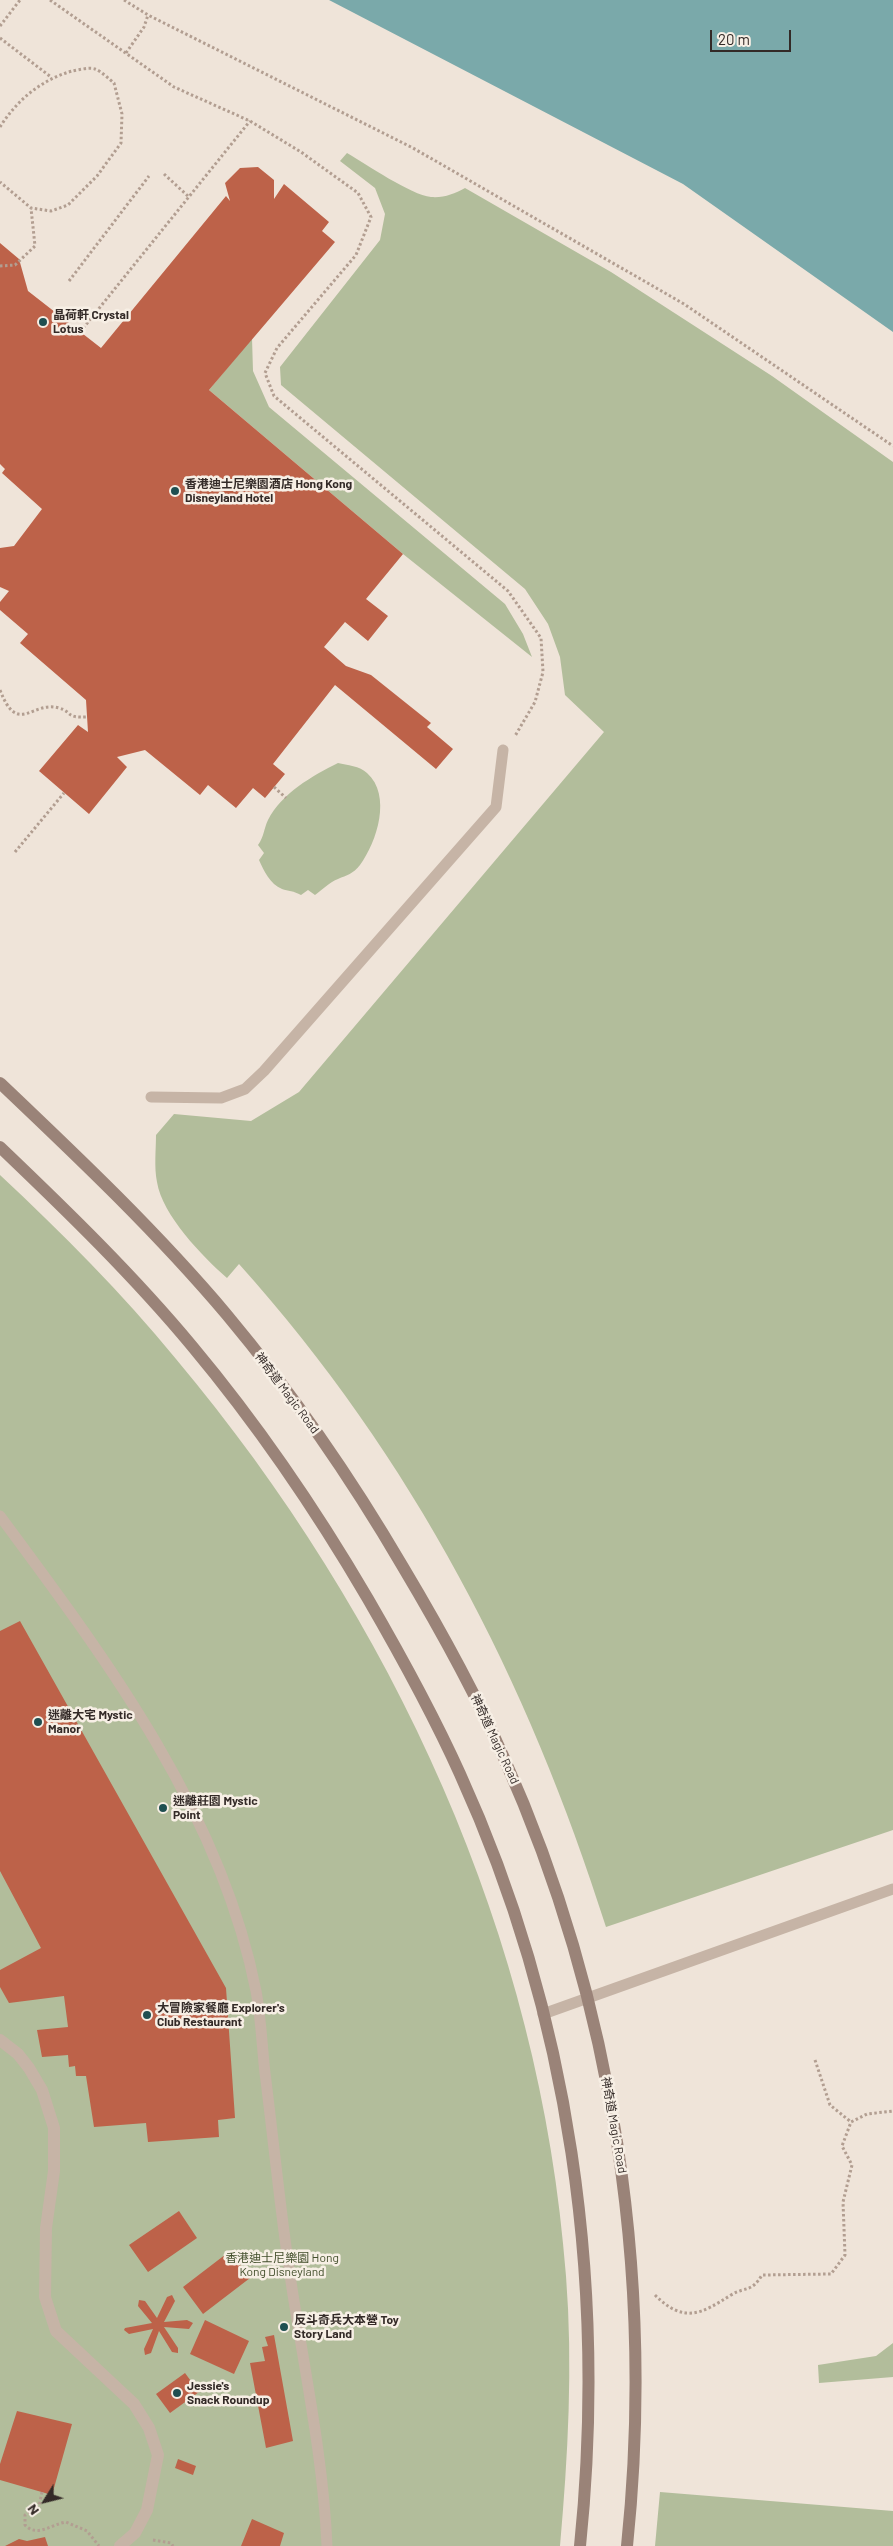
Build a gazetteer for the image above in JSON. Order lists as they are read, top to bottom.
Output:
{
  "streets": {
    "street": ["神奇道 Magic Road"]
  },
  "parks": ["香港迪士尼樂園 Hong Kong Disneyland"],
  "places": [
    "晶荷軒 Crystal Lotus",
    "香港迪士尼樂園酒店 Hong Kong Disneyland Hotel",
    "迷離大宅 Mystic Manor",
    "迷離莊園 Mystic Point",
    "大冒險家餐廳 Explorer's Club Restaurant",
    "反斗奇兵大本營 Toy Story Land",
    "Jessie's Snack Roundup"
  ],
  "scale_bar": "20 m",
  "north": "bottom left"
}
